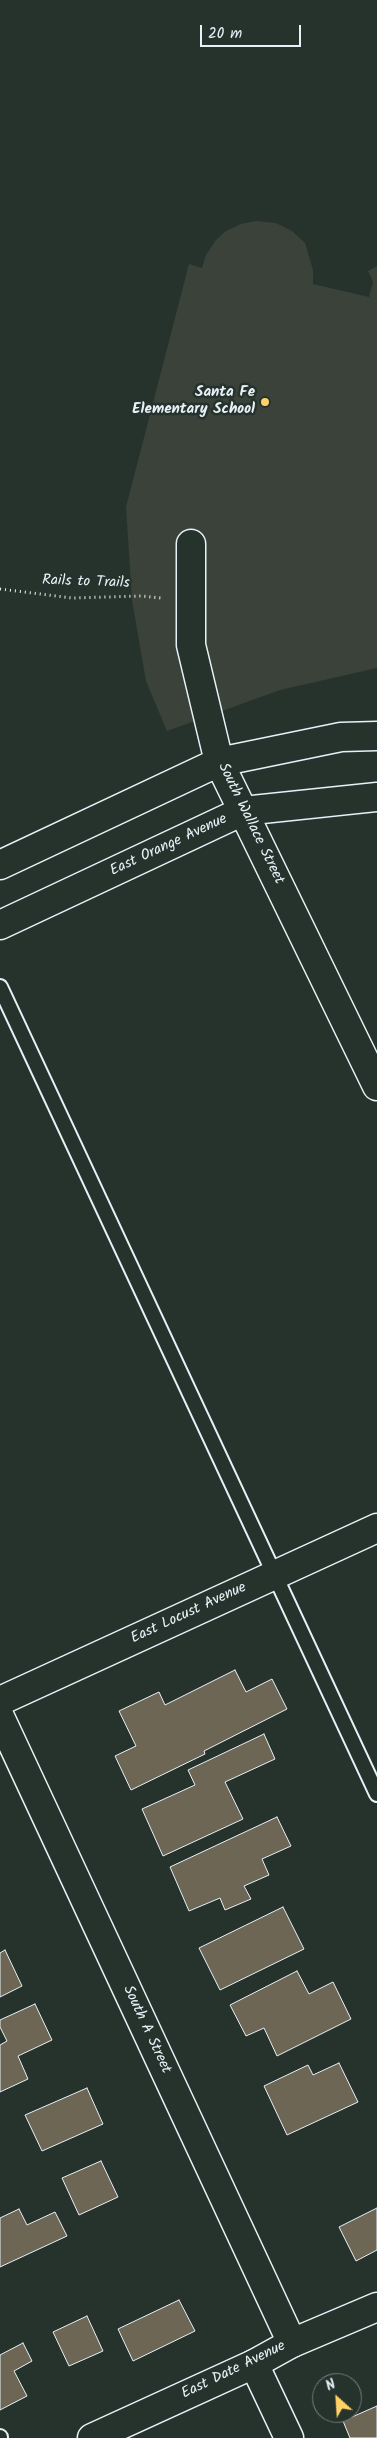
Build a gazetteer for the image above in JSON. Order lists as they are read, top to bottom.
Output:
{
  "streets": {
    "street": [
      "South Wallace Street",
      "East Orange Avenue",
      "East Locust Avenue",
      "South A Street",
      "East Date Avenue"
    ],
    "path": ["Rails to Trails"]
  },
  "crossings": [
    ["South Wallace Street", "East Orange Avenue"],
    ["South A Street", "East Date Avenue"]
  ],
  "places": ["Santa Fe Elementary School"],
  "scale_bar": "20 m",
  "north": "top left"
}
